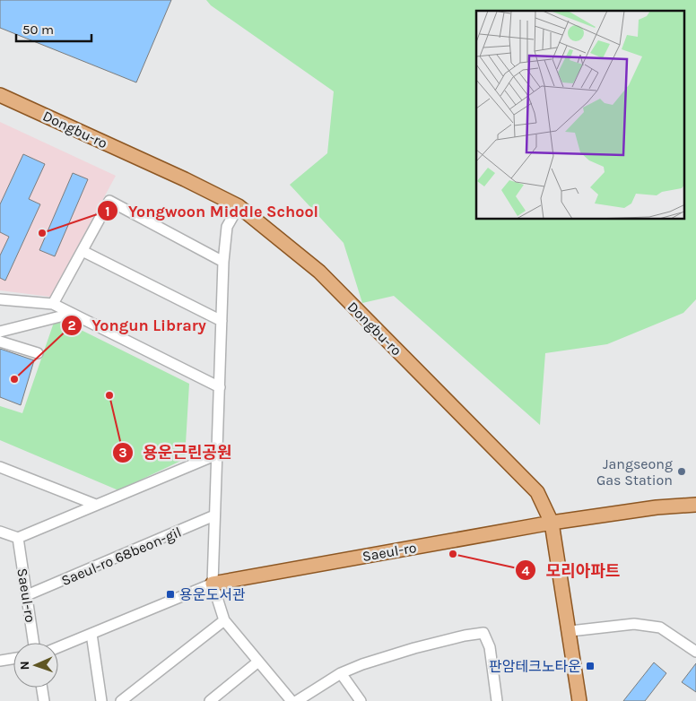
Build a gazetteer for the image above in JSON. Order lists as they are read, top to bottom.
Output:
{
  "streets": {
    "main road": ["Dongbu-ro", "Saeul-ro"],
    "street": ["Saeul-ro 68beon-gil"]
  },
  "crossings": [
    ["Dongbu-ro", "Saeul-ro"],
    ["Saeul-ro", "Saeul-ro 68beon-gil"]
  ],
  "places": {
    "other": [
      "Yongwoon Middle School",
      "Yongun Library",
      "용운근린공원",
      "Jangseong Gas Station",
      "모리아파트"
    ],
    "transit": ["용운도서관", "판암테크노타운"]
  },
  "scale_bar": "50 m",
  "north": "left"
}
